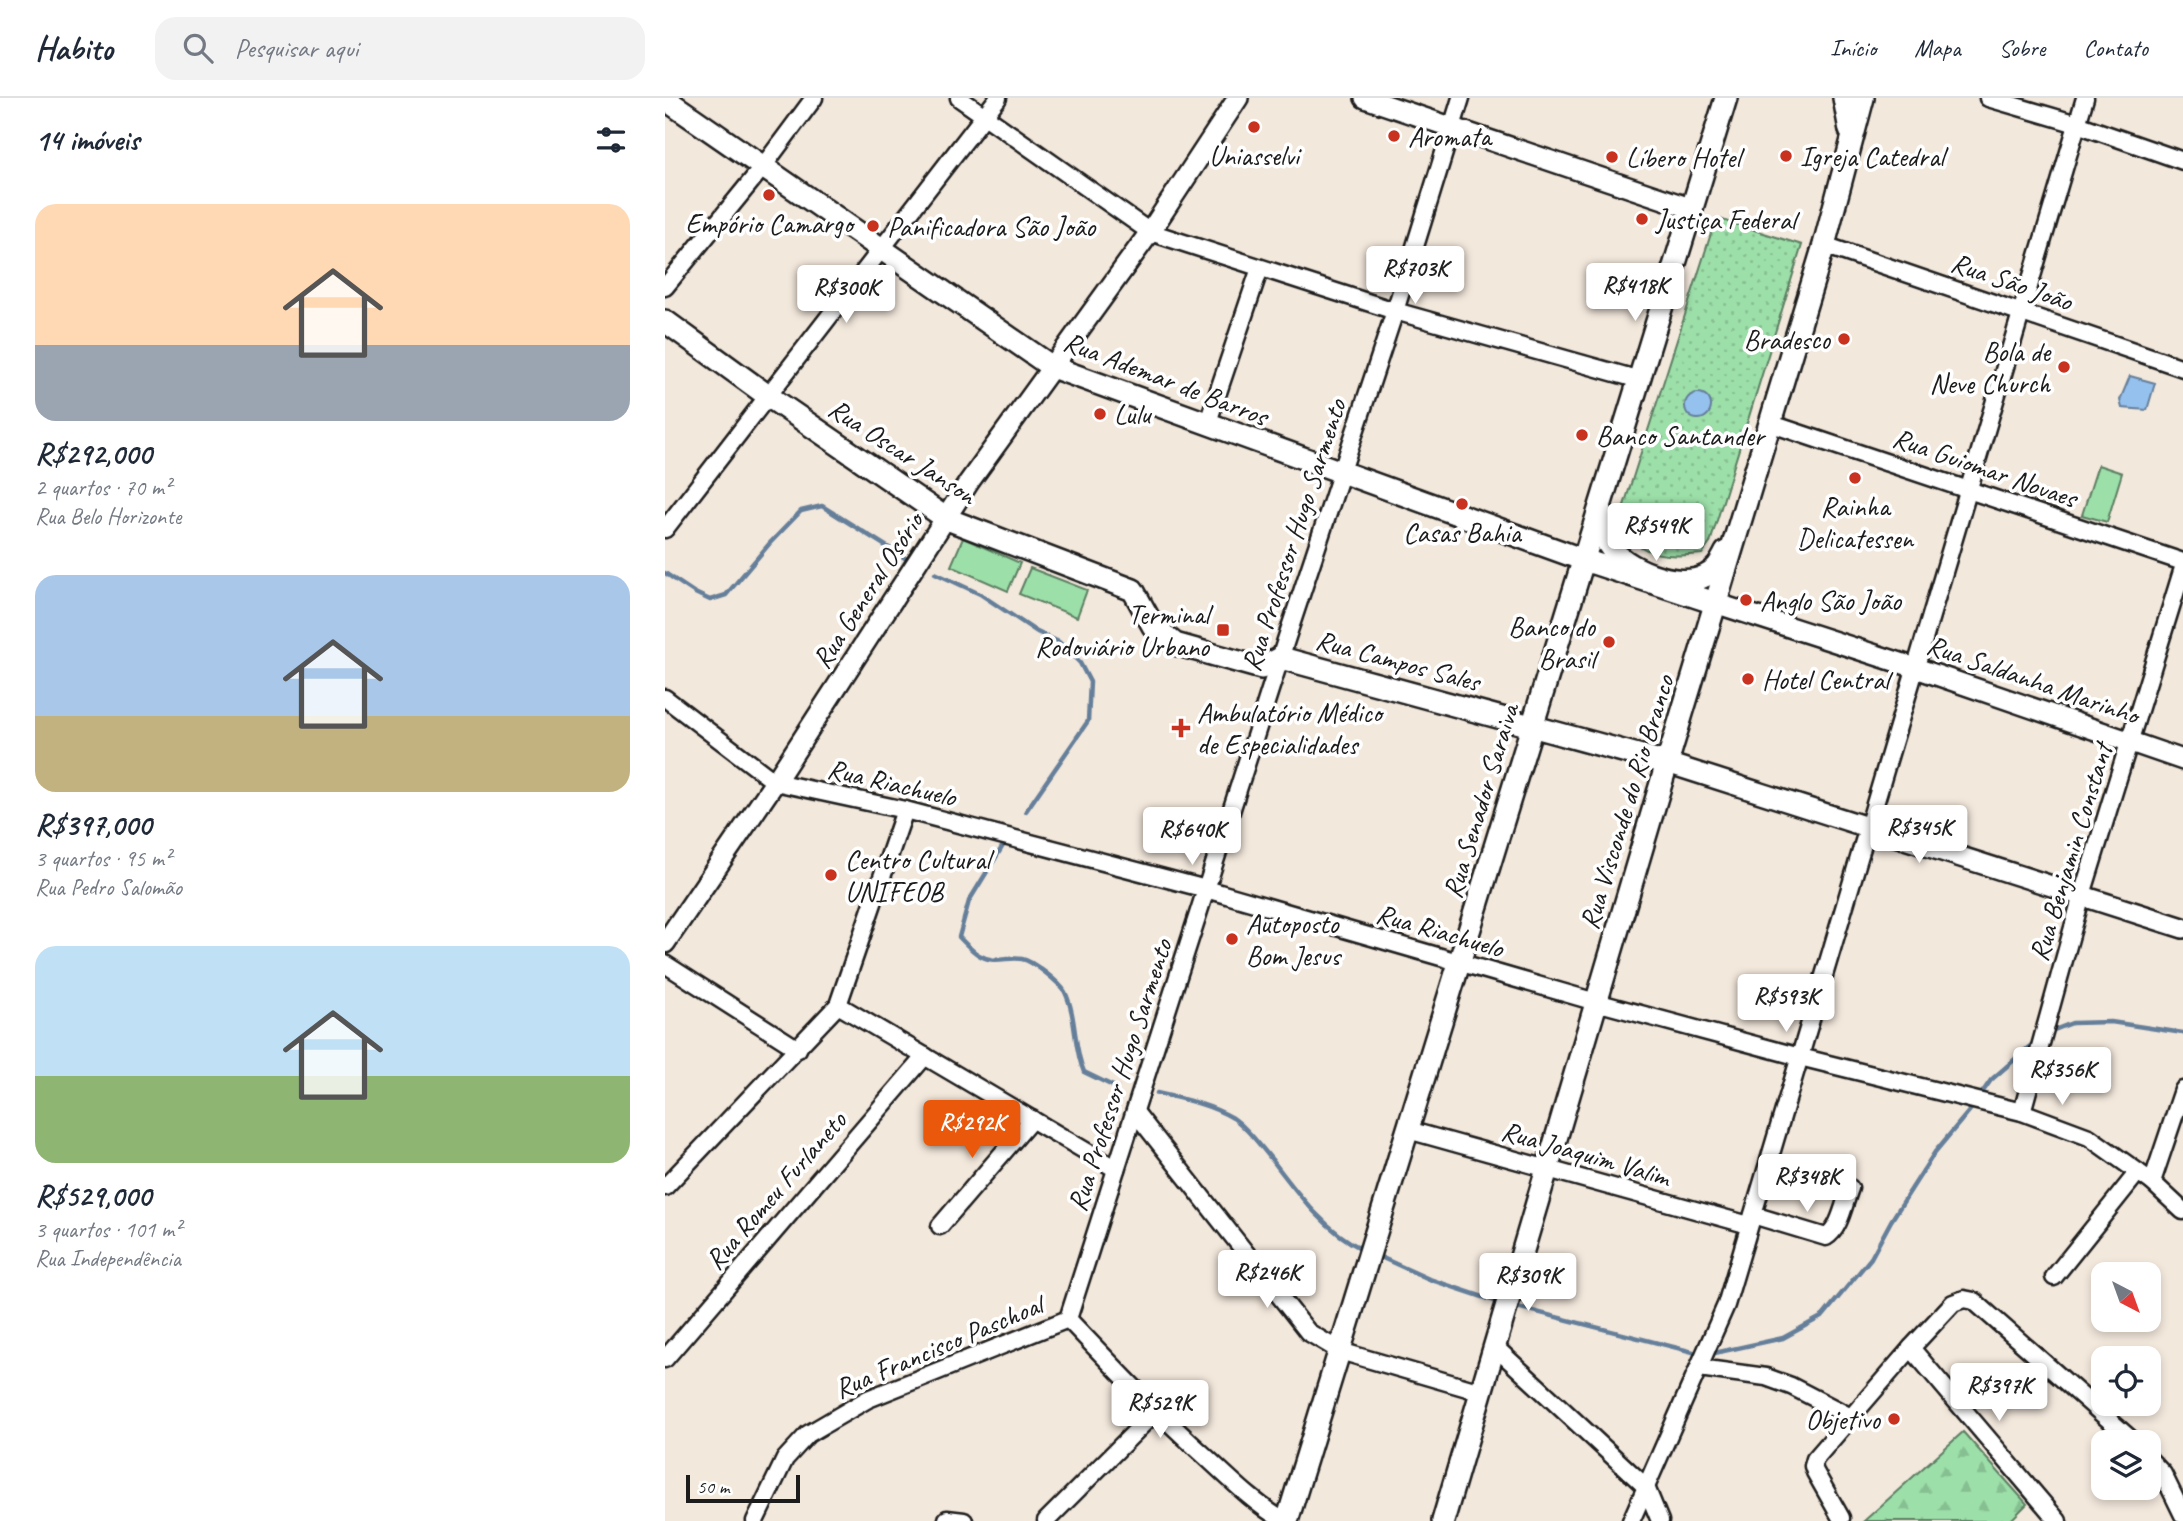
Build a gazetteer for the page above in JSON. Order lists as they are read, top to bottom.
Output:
{
  "streets": {
    "main road": [
      "Rua Ademar de Barros",
      "Rua Oscar Janson",
      "Rua Campos Sales",
      "Rua Saldanha Marinho",
      "Rua Senador Saraiva",
      "Rua Visconde do Rio Branco"
    ],
    "street": [
      "Rua São João",
      "Rua Guiomar Novaes",
      "Rua Professor Hugo Sarmento",
      "Rua General Osório",
      "Rua Riachuelo",
      "Rua Benjamin Constant",
      "Rua Joaquim Valim",
      "Rua Romeu Furlaneto",
      "Rua Francisco Paschoal"
    ]
  },
  "crossings": [
    ["Rua São João", "Rua Visconde do Rio Branco"],
    ["Rua Ademar de Barros", "Rua Professor Hugo Sarmento"],
    ["Rua Ademar de Barros", "Rua General Osório"],
    ["Rua Ademar de Barros", "Rua Saldanha Marinho"],
    ["Rua Ademar de Barros", "Rua Senador Saraiva"],
    ["Rua Oscar Janson", "Rua Professor Hugo Sarmento"],
    ["Rua Oscar Janson", "Rua General Osório"],
    ["Rua Oscar Janson", "Rua Campos Sales"],
    ["Rua Guiomar Novaes", "Rua Visconde do Rio Branco"],
    ["Rua Professor Hugo Sarmento", "Rua Campos Sales"],
    ["Rua Professor Hugo Sarmento", "Rua Riachuelo"],
    ["Rua Professor Hugo Sarmento", "Rua Francisco Paschoal"],
    ["Rua General Osório", "Rua Riachuelo"],
    ["Rua Campos Sales", "Rua Senador Saraiva"],
    ["Rua Campos Sales", "Rua Visconde do Rio Branco"],
    ["Rua Campos Sales", "Rua Benjamin Constant"],
    ["Rua Saldanha Marinho", "Rua Senador Saraiva"],
    ["Rua Saldanha Marinho", "Rua Visconde do Rio Branco"],
    ["Rua Saldanha Marinho", "Rua Benjamin Constant"],
    ["Rua Riachuelo", "Rua Senador Saraiva"],
    ["Rua Riachuelo", "Rua Visconde do Rio Branco"],
    ["Rua Riachuelo", "Rua Benjamin Constant"],
    ["Rua Senador Saraiva", "Rua Joaquim Valim"],
    ["Rua Visconde do Rio Branco", "Rua Joaquim Valim"]
  ],
  "places": {
    "other": [
      "Uniasselvi",
      "Aromata",
      "Igreja Catedral",
      "Líbero Hotel",
      "Empório Camargo",
      "Justiça Federal",
      "Panificadora São João",
      "Bradesco",
      "Bola de Neve Church",
      "Lulu",
      "Banco Santander",
      "Rainha Delicatessen",
      "Casas Bahia",
      "Anglo São João",
      "Banco do Brasil",
      "Hotel Central",
      "Centro Cultural UNIFEOB",
      "Autoposto Bom Jesus",
      "Objetivo"
    ],
    "transit": ["Terminal Rodoviário Urbano"],
    "health": ["Ambulatório Médico de Especialidades"]
  },
  "scale_bar": "50 m",
  "north": "bottom right",
  "page": {
    "header": "Habito",
    "search": "Pesquisar aqui",
    "nav": [
      "Início",
      "Mapa",
      "Sobre",
      "Contato"
    ],
    "heading": "14 imóveis",
    "list": [
      {
        "name": "R$292,000",
        "note": "2 quartos · 70 m² · Rua Belo Horizonte"
      },
      {
        "name": "R$397,000",
        "note": "3 quartos · 95 m² · Rua Pedro Salomão"
      },
      {
        "name": "R$529,000",
        "note": "3 quartos · 101 m² · Rua Independência"
      }
    ],
    "price": [
      "R$703K",
      "R$418K",
      "R$300K",
      "R$549K",
      "R$345K",
      "R$640K",
      "R$593K",
      "R$356K",
      "R$292K",
      "R$348K",
      "R$246K",
      "R$309K",
      "R$397K",
      "R$529K"
    ],
    "scale": "50 m"
  }
}
